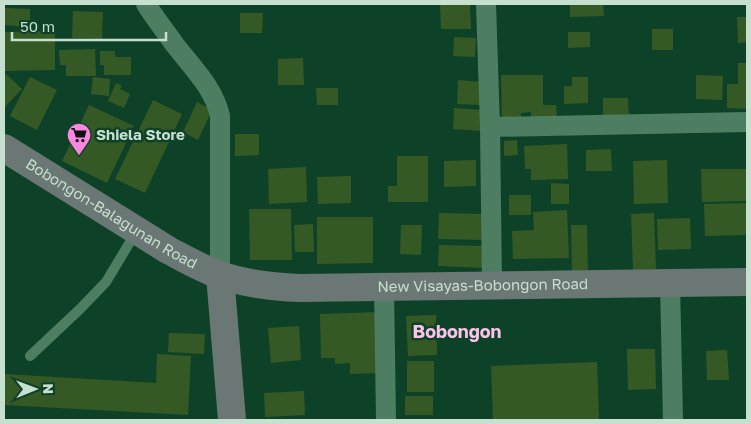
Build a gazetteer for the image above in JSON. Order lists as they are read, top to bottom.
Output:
{
  "streets": {
    "main road": ["Bobongon-Balagunan Road", "New Visayas-Bobongon Road"]
  },
  "crossings": [
    ["Bobongon-Balagunan Road", "New Visayas-Bobongon Road"]
  ],
  "districts": ["Bobongon"],
  "places": {
    "supermarket": ["Shiela Store"]
  },
  "scale_bar": "50 m",
  "north": "right"
}
